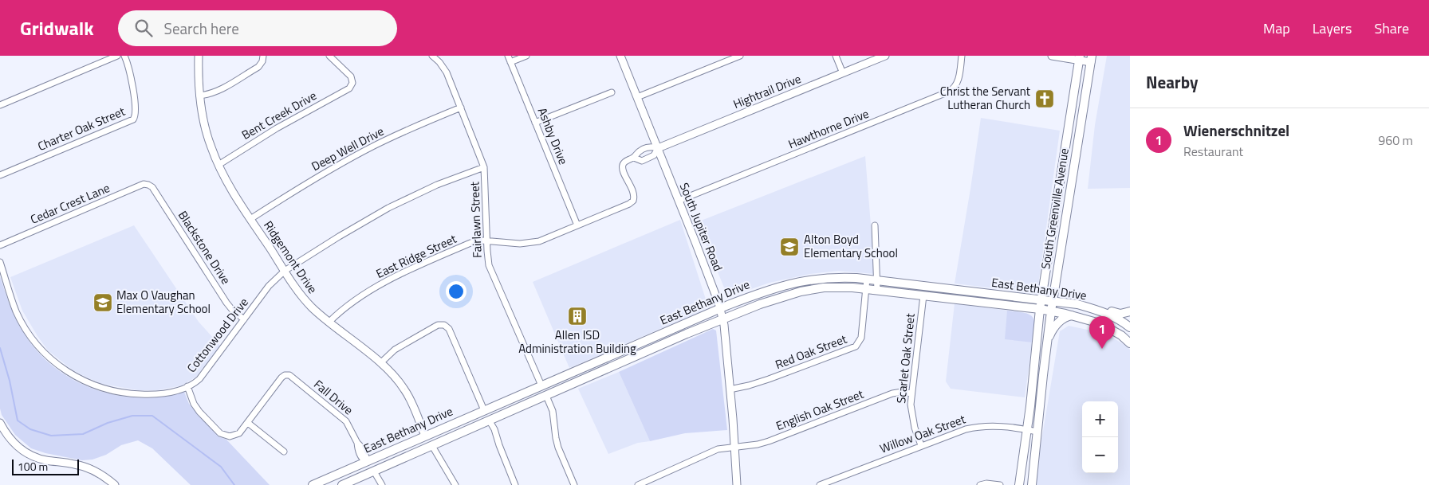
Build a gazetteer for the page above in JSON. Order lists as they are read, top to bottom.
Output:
{
  "streets": {
    "main road": ["South Greenville Avenue", "East Bethany Drive"],
    "street": [
      "Hightrail Drive",
      "Bent Creek Drive",
      "Charter Oak Street",
      "Hawthorne Drive",
      "Ashby Drive",
      "Deep Well Drive",
      "Cedar Crest Lane",
      "Fairlawn Street",
      "South Jupiter Road",
      "Blackstone Drive",
      "East Ridge Street",
      "Ridgemont Drive",
      "Cottonwood Drive",
      "Red Oak Street",
      "Scarlet Oak Street",
      "Fall Drive",
      "English Oak Street",
      "Willow Oak Street"
    ]
  },
  "crossings": [
    ["Hightrail Drive", "South Jupiter Road"],
    ["Hightrail Drive", "East Ridge Street"],
    ["Bent Creek Drive", "Ridgemont Drive"],
    ["Hawthorne Drive", "South Jupiter Road"],
    ["Ashby Drive", "East Ridge Street"],
    ["Deep Well Drive", "Fairlawn Street"],
    ["Deep Well Drive", "Ridgemont Drive"],
    ["Cedar Crest Lane", "Blackstone Drive"],
    ["South Greenville Avenue", "East Bethany Drive"],
    ["South Greenville Avenue", "Willow Oak Street"],
    ["Fairlawn Street", "East Ridge Street"],
    ["Fairlawn Street", "East Bethany Drive"],
    ["Fairlawn Street", "Cottonwood Drive"],
    ["South Jupiter Road", "East Bethany Drive"],
    ["South Jupiter Road", "Red Oak Street"],
    ["South Jupiter Road", "English Oak Street"],
    ["Blackstone Drive", "Cottonwood Drive"],
    ["East Ridge Street", "Ridgemont Drive"],
    ["Ridgemont Drive", "East Bethany Drive"],
    ["Ridgemont Drive", "Cottonwood Drive"],
    ["East Bethany Drive", "Red Oak Street"],
    ["East Bethany Drive", "Scarlet Oak Street"],
    ["East Bethany Drive", "Fall Drive"],
    ["Scarlet Oak Street", "English Oak Street"],
    ["Scarlet Oak Street", "Willow Oak Street"]
  ],
  "places": {
    "church": ["Christ the Servant Lutheran Church"],
    "school or university": ["Alton Boyd Elementary School", "Max O Vaughan Elementary School"],
    "building": ["Allen ISD Administration Building"]
  },
  "scale_bar": "100 m",
  "page": {
    "header": "Gridwalk",
    "search": "Search here",
    "nav": ["Map", "Layers", "Share"],
    "heading": "Nearby",
    "list": [
      {
        "mark": "1",
        "name": "Wienerschnitzel",
        "note": "Restaurant",
        "value": "960 m"
      }
    ],
    "pins": "1",
    "map_buttons": ["+", "−"],
    "scale": "100 m"
  }
}
